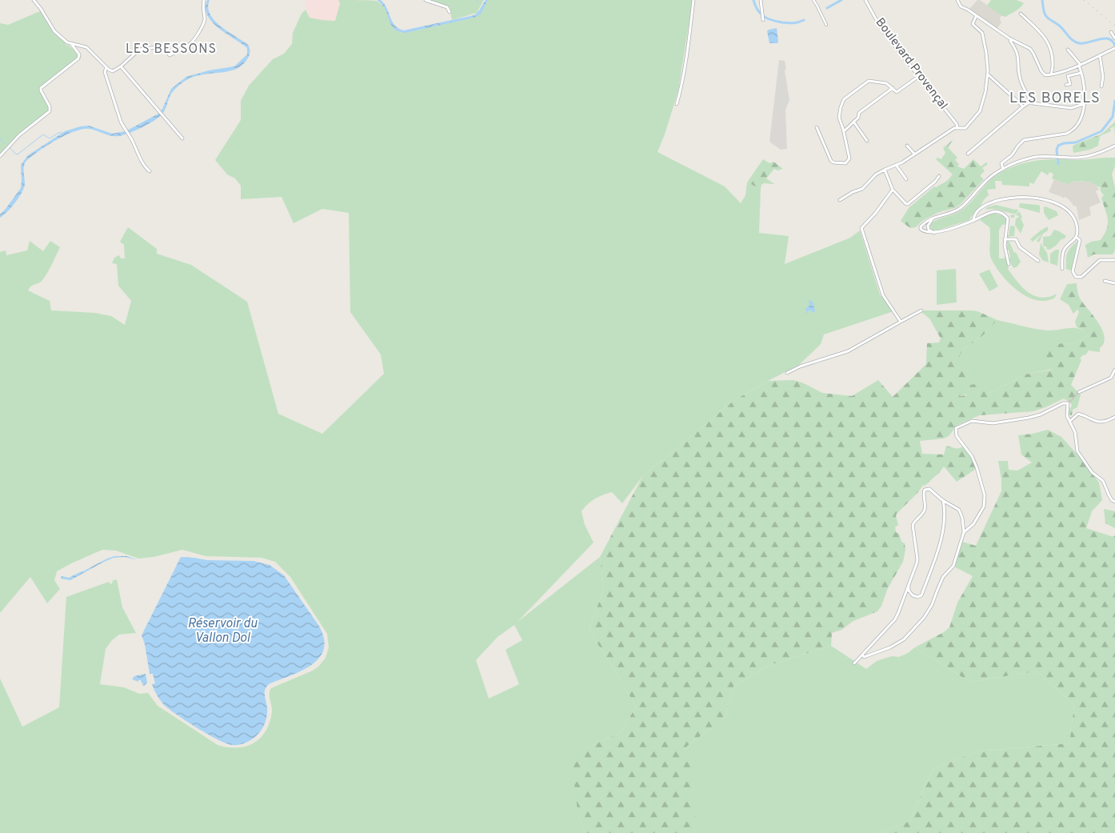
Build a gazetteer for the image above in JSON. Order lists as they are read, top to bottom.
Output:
{
  "streets": {
    "street": ["Boulevard Provençal"]
  },
  "districts": ["LES BESSONS", "LES BORELS"],
  "water": ["Réservoir du Vallon Dol"]
}
